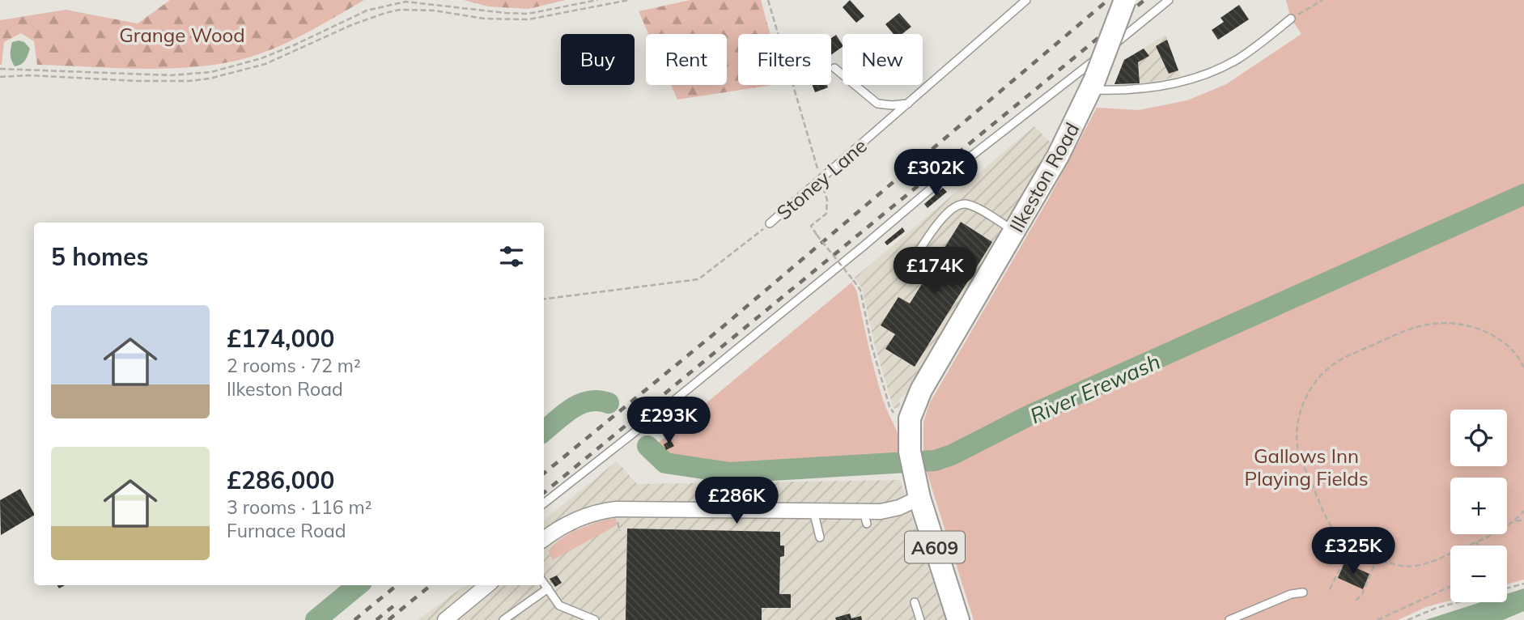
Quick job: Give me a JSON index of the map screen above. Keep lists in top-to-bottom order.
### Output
{
  "streets": {
    "main road": ["Ilkeston Road", "A609"],
    "lane": ["Stoney Lane"]
  },
  "crossings": [
    ["Ilkeston Road", "A609"]
  ],
  "water": ["River Erewash"],
  "parks": ["Grange Wood", "Gallows Inn Playing Fields"],
  "page": {
    "chip": [
      "Buy",
      "Rent",
      "Filters",
      "New"
    ],
    "price": [
      "£302K",
      "£174K",
      "£293K",
      "£286K",
      "£325K"
    ],
    "heading": "5 homes",
    "list": [
      {
        "name": "£174,000",
        "note": "2 rooms · 72 m² · Ilkeston Road"
      },
      {
        "name": "£286,000",
        "note": "3 rooms · 116 m² · Furnace Road"
      }
    ],
    "map_buttons": ["+", "−"]
  }
}
